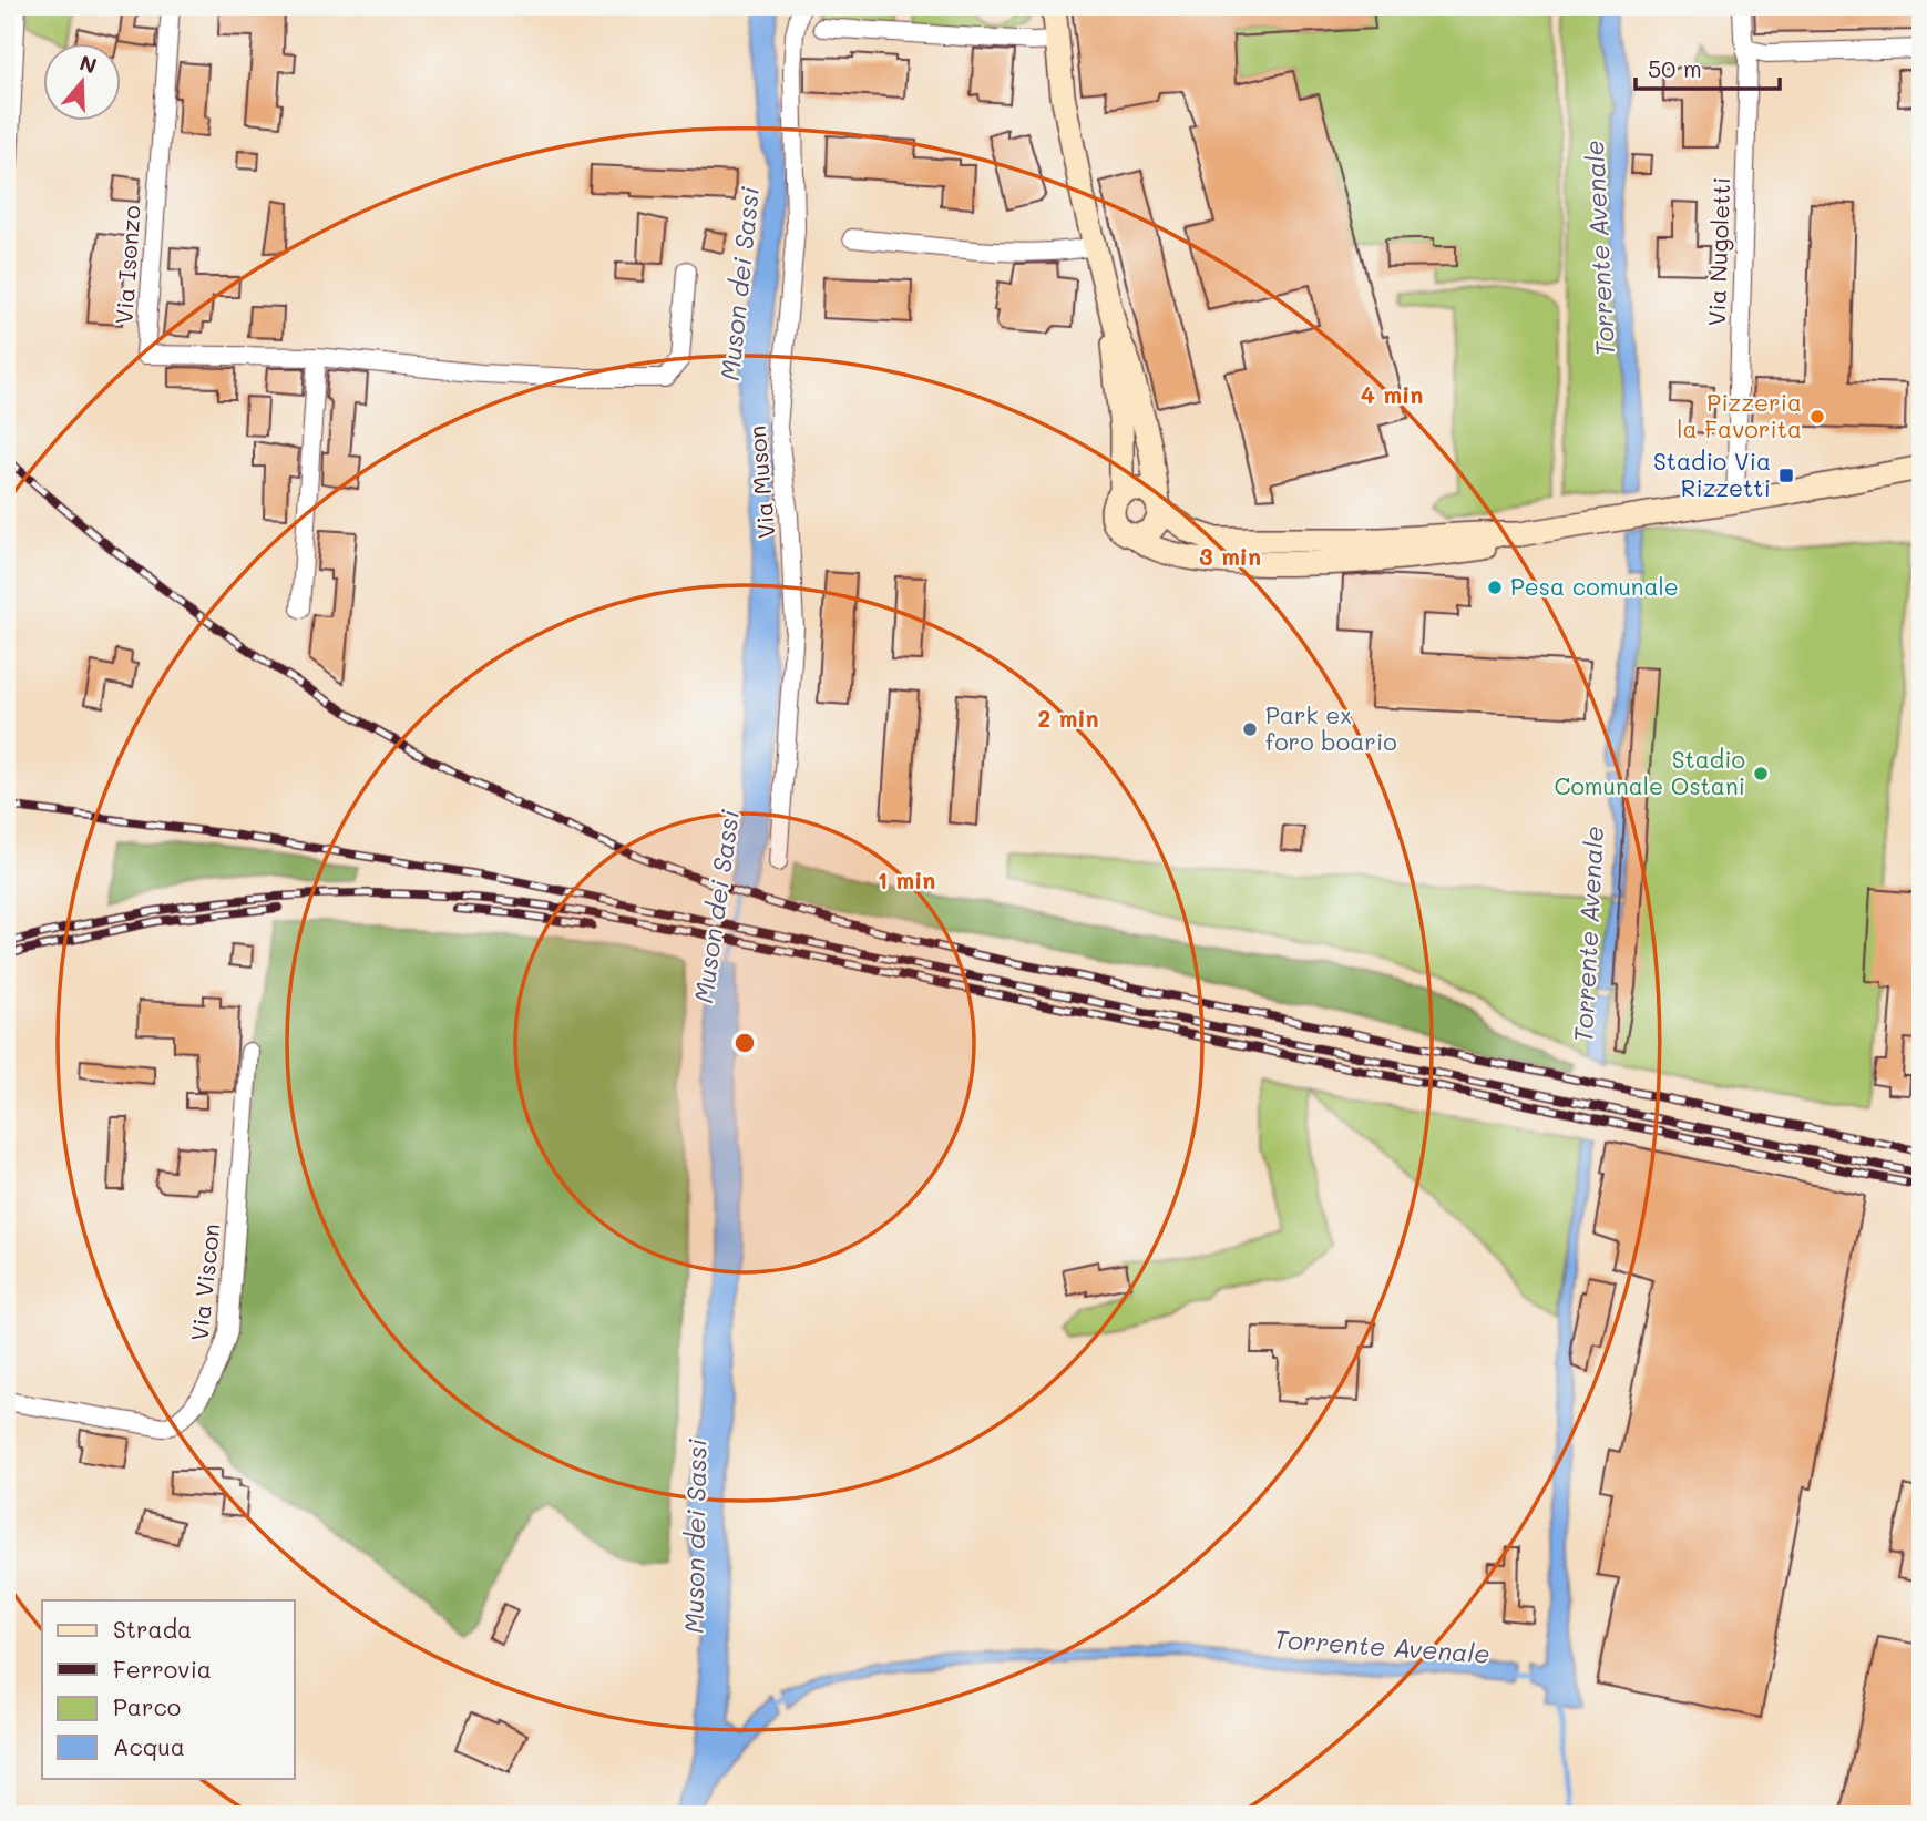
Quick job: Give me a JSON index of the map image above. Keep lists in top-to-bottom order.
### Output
{
  "streets": {
    "street": [
      "Via Nugoletti",
      "Via Isonzo",
      "Via Muson",
      "Via Viscon"
    ]
  },
  "water": ["Torrente Avenale", "Muson dei Sassi"],
  "places": {
    "other": [
      "Pizzeria la Favorita",
      "Pesa comunale",
      "Park ex foro boario",
      "Stadio Comunale Ostani"
    ],
    "transit": ["Stadio Via Rizzetti"]
  },
  "legend": [
    "Strada",
    "Ferrovia",
    "Parco",
    "Acqua"
  ],
  "scale_bar": "50 m",
  "north": "top",
  "rings": [
    "4 min",
    "3 min",
    "2 min",
    "1 min"
  ]
}
